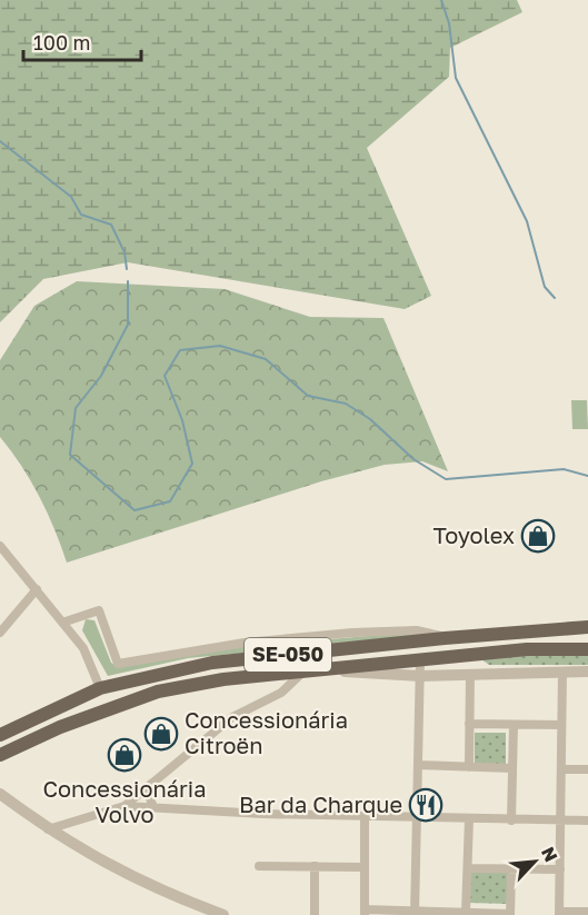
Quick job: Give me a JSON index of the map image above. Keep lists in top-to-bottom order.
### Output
{
  "streets": {
    "main road": ["SE-050"]
  },
  "places": {
    "shop": ["Toyolex", "Concessionária Citroën", "Concessionária Volvo"],
    "restaurant": ["Bar da Charque"]
  },
  "scale_bar": "100 m",
  "north": "top right"
}
